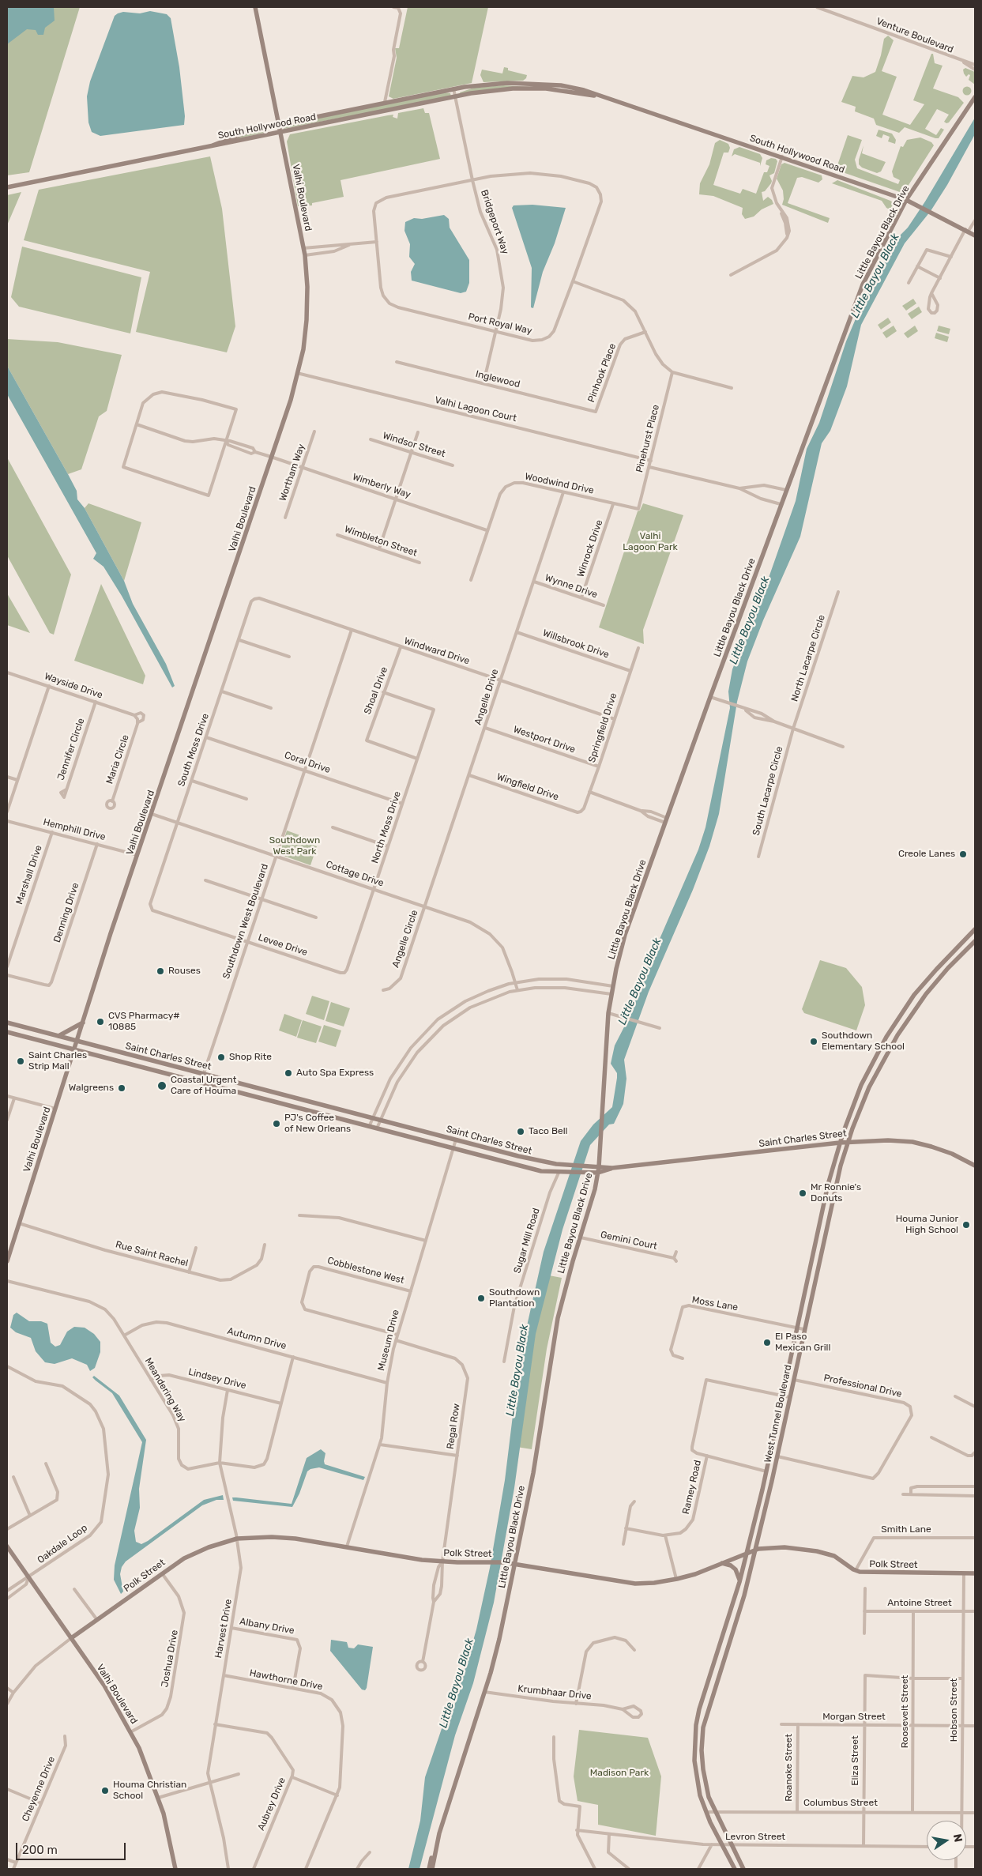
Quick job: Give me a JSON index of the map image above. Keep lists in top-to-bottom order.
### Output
{
  "streets": {
    "street": [
      "Venture Boulevard",
      "South Hollywood Road",
      "Valhi Boulevard",
      "Bridgeport Way",
      "Little Bayou Black Drive",
      "Port Royal Way",
      "Pinhook Place",
      "Inglewood",
      "Valhi Lagoon Court",
      "Pinehurst Place",
      "Windsor Street",
      "Wortham Way",
      "Woodwind Drive",
      "Wimberly Way",
      "Wimbleton Street",
      "Winrock Drive",
      "Wynne Drive",
      "Willsbrook Drive",
      "Windward Drive",
      "North Lacarpe Circle",
      "Wayside Drive",
      "Shoal Drive",
      "Angelle Drive",
      "Springfield Drive",
      "Westport Drive",
      "Jennifer Circle",
      "South Moss Drive",
      "Maria Circle",
      "Coral Drive",
      "Wingfield Drive",
      "South Lacarpe Circle",
      "North Moss Drive",
      "Hemphill Drive",
      "Cottage Drive",
      "Marshall Drive",
      "Denning Drive",
      "Southdown West Boulevard",
      "Angelle Circle",
      "Levee Drive",
      "Saint Charles Street",
      "Sugar Mill Road",
      "Gemini Court",
      "Rue Saint Rachel",
      "Cobblestone West",
      "Moss Lane",
      "Autumn Drive",
      "Museum Drive",
      "Lindsey Drive",
      "Professional Drive",
      "Meandering Way",
      "West Tunnel Boulevard",
      "Regal Row",
      "Ramey Road",
      "Smith Lane",
      "Oakdale Loop",
      "Polk Street",
      "Antoine Street",
      "Albany Drive",
      "Harvest Drive",
      "Joshua Drive",
      "Hawthorne Drive",
      "Krumbhaar Drive",
      "Hobson Street",
      "Roosevelt Street",
      "Morgan Street",
      "Eliza Street",
      "Roanoke Street",
      "Cheyenne Drive",
      "Columbus Street",
      "Aubrey Drive",
      "Levron Street"
    ]
  },
  "crossings": [
    ["South Hollywood Road", "Valhi Boulevard"],
    ["South Hollywood Road", "Bridgeport Way"],
    ["South Hollywood Road", "Little Bayou Black Drive"],
    ["Valhi Boulevard", "Valhi Lagoon Court"],
    ["Valhi Boulevard", "Wimberly Way"],
    ["Valhi Boulevard", "Hemphill Drive"],
    ["Valhi Boulevard", "Cottage Drive"],
    ["Valhi Boulevard", "Saint Charles Street"],
    ["Valhi Boulevard", "Rue Saint Rachel"],
    ["Valhi Boulevard", "Oakdale Loop"],
    ["Valhi Boulevard", "Polk Street"],
    ["Valhi Boulevard", "Joshua Drive"],
    ["Bridgeport Way", "Port Royal Way"],
    ["Bridgeport Way", "Inglewood"],
    ["Little Bayou Black Drive", "Saint Charles Street"],
    ["Little Bayou Black Drive", "Gemini Court"],
    ["Little Bayou Black Drive", "Polk Street"],
    ["Little Bayou Black Drive", "Krumbhaar Drive"],
    ["Pinhook Place", "Inglewood"],
    ["Valhi Lagoon Court", "Pinehurst Place"],
    ["Pinehurst Place", "Woodwind Drive"],
    ["Wortham Way", "Wimberly Way"],
    ["Woodwind Drive", "Wimberly Way"],
    ["Woodwind Drive", "Winrock Drive"],
    ["Woodwind Drive", "Angelle Drive"],
    ["Winrock Drive", "Wynne Drive"],
    ["Wynne Drive", "Angelle Drive"],
    ["Willsbrook Drive", "Angelle Drive"],
    ["Willsbrook Drive", "Springfield Drive"],
    ["Windward Drive", "Shoal Drive"],
    ["Windward Drive", "Angelle Drive"],
    ["Windward Drive", "Springfield Drive"],
    ["Windward Drive", "South Moss Drive"],
    ["Windward Drive", "Southdown West Boulevard"],
    ["North Lacarpe Circle", "South Lacarpe Circle"],
    ["Wayside Drive", "Jennifer Circle"],
    ["Shoal Drive", "North Moss Drive"],
    ["Angelle Drive", "Westport Drive"],
    ["Angelle Drive", "Wingfield Drive"],
    ["Angelle Drive", "Cottage Drive"],
    ["Angelle Drive", "Angelle Circle"],
    ["Springfield Drive", "Westport Drive"],
    ["Springfield Drive", "Wingfield Drive"],
    ["South Moss Drive", "Coral Drive"],
    ["South Moss Drive", "Cottage Drive"],
    ["South Moss Drive", "Levee Drive"],
    ["Coral Drive", "North Moss Drive"],
    ["Coral Drive", "Southdown West Boulevard"],
    ["North Moss Drive", "Cottage Drive"],
    ["North Moss Drive", "Levee Drive"],
    ["Hemphill Drive", "Marshall Drive"],
    ["Hemphill Drive", "Denning Drive"],
    ["Cottage Drive", "Southdown West Boulevard"],
    ["Cottage Drive", "Angelle Circle"],
    ["Southdown West Boulevard", "Levee Drive"],
    ["Southdown West Boulevard", "Saint Charles Street"],
    ["Saint Charles Street", "Sugar Mill Road"],
    ["Saint Charles Street", "Museum Drive"],
    ["Saint Charles Street", "West Tunnel Boulevard"],
    ["Cobblestone West", "Museum Drive"],
    ["Moss Lane", "West Tunnel Boulevard"],
    ["Autumn Drive", "Museum Drive"],
    ["Autumn Drive", "Meandering Way"],
    ["Museum Drive", "Regal Row"],
    ["Museum Drive", "Polk Street"],
    ["Lindsey Drive", "Meandering Way"],
    ["Lindsey Drive", "Harvest Drive"],
    ["Professional Drive", "West Tunnel Boulevard"],
    ["Meandering Way", "Harvest Drive"],
    ["West Tunnel Boulevard", "Polk Street"],
    ["West Tunnel Boulevard", "Columbus Street"],
    ["West Tunnel Boulevard", "Levron Street"],
    ["Regal Row", "Polk Street"],
    ["Smith Lane", "Polk Street"],
    ["Polk Street", "Harvest Drive"],
    ["Polk Street", "Joshua Drive"],
    ["Polk Street", "Hobson Street"],
    ["Antoine Street", "Hobson Street"],
    ["Antoine Street", "Roosevelt Street"],
    ["Albany Drive", "Harvest Drive"],
    ["Albany Drive", "Hawthorne Drive"],
    ["Harvest Drive", "Hawthorne Drive"],
    ["Harvest Drive", "Aubrey Drive"],
    ["Hobson Street", "Morgan Street"],
    ["Hobson Street", "Columbus Street"],
    ["Roosevelt Street", "Morgan Street"],
    ["Roosevelt Street", "Eliza Street"],
    ["Roosevelt Street", "Columbus Street"],
    ["Morgan Street", "Eliza Street"],
    ["Morgan Street", "Roanoke Street"],
    ["Eliza Street", "Columbus Street"],
    ["Eliza Street", "Levron Street"],
    ["Roanoke Street", "Columbus Street"]
  ],
  "water": ["Little Bayou Black"],
  "parks": ["Valhi Lagoon Park", "Southdown West Park", "Madison Park"],
  "places": [
    "Creole Lanes",
    "Rouses",
    "CVS Pharmacy# 10885",
    "Southdown Elementary School",
    "Shop Rite",
    "Saint Charles Strip Mall",
    "Auto Spa Express",
    "Coastal Urgent Care of Houma",
    "Walgreens",
    "PJ's Coffee of New Orleans",
    "Taco Bell",
    "Mr Ronnie's Donuts",
    "Houma Junior High School",
    "Southdown Plantation",
    "El Paso Mexican Grill",
    "Houma Christian School"
  ],
  "scale_bar": "200 m",
  "north": "right"
}
